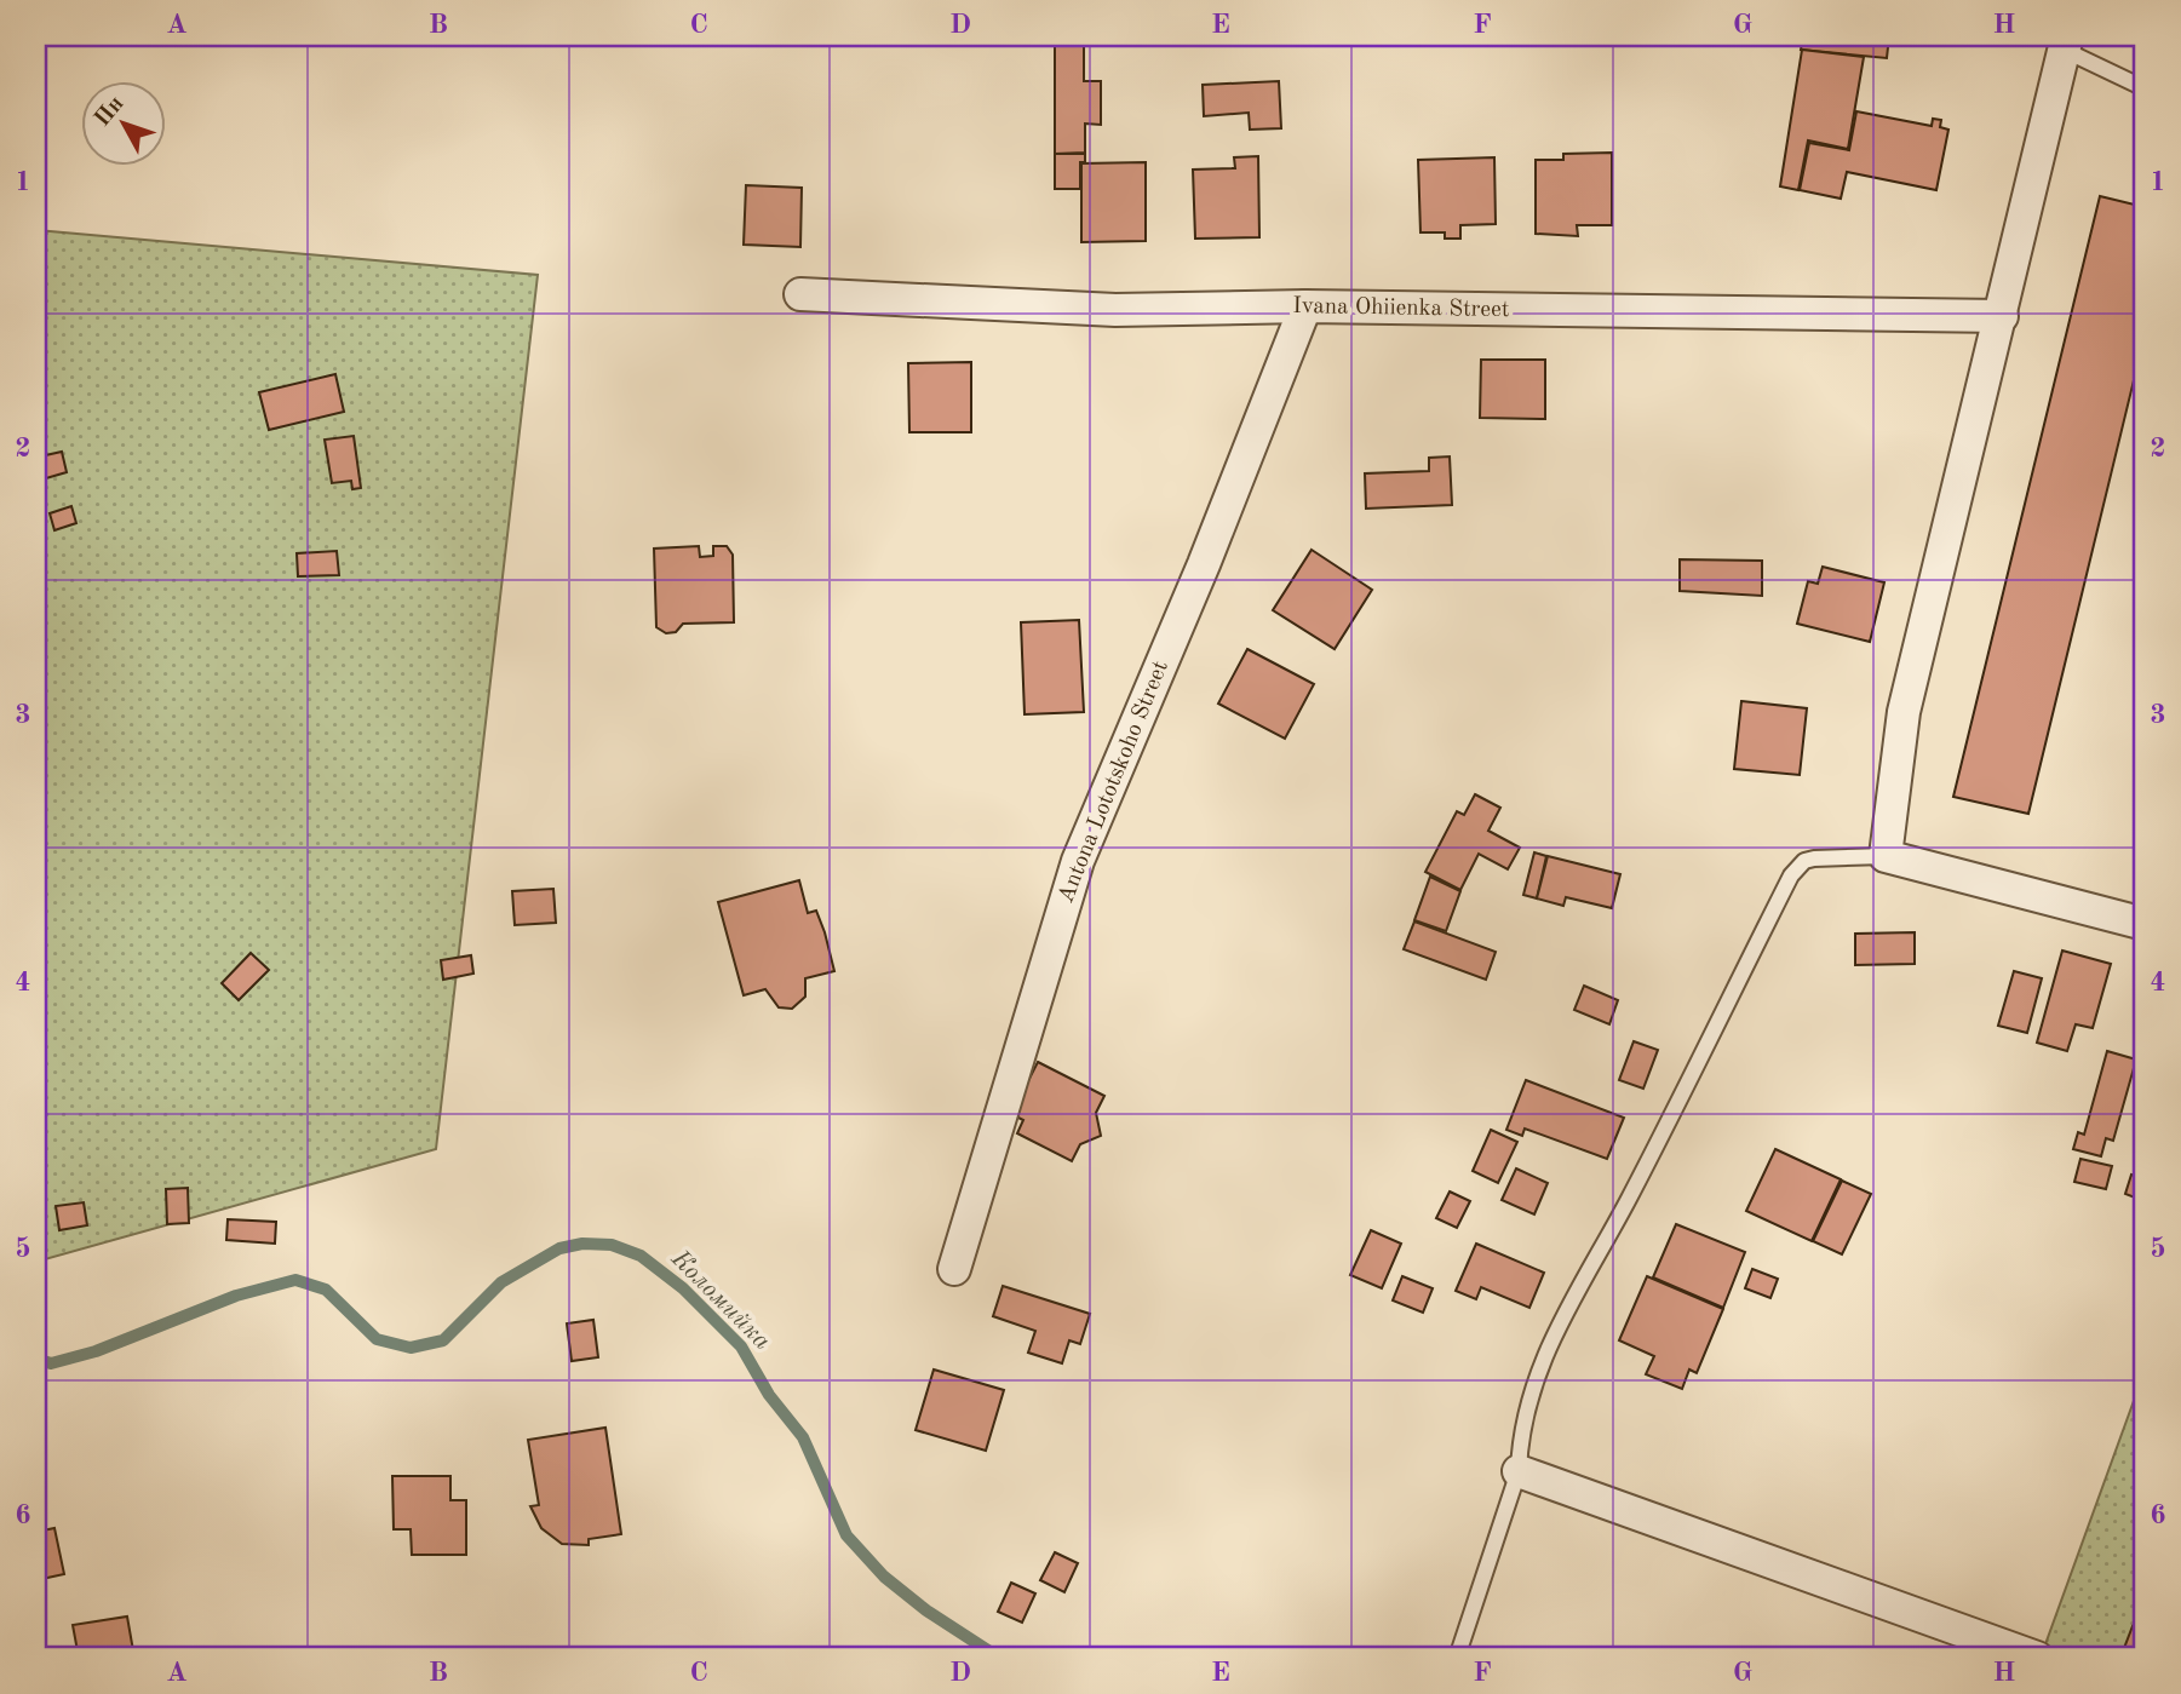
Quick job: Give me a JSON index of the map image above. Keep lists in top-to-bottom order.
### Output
{
  "streets": {
    "street": ["Ivana Ohiienka Street", "Antona Lototskoho Street"]
  },
  "crossings": [
    ["Ivana Ohiienka Street", "Antona Lototskoho Street"]
  ],
  "water": ["Коломийка"],
  "north": "top left",
  "grid": {
    "columns": [
      "A",
      "B",
      "C",
      "D",
      "E",
      "F",
      "G",
      "H"
    ],
    "rows": [
      "1",
      "2",
      "3",
      "4",
      "5",
      "6"
    ]
  }
}
